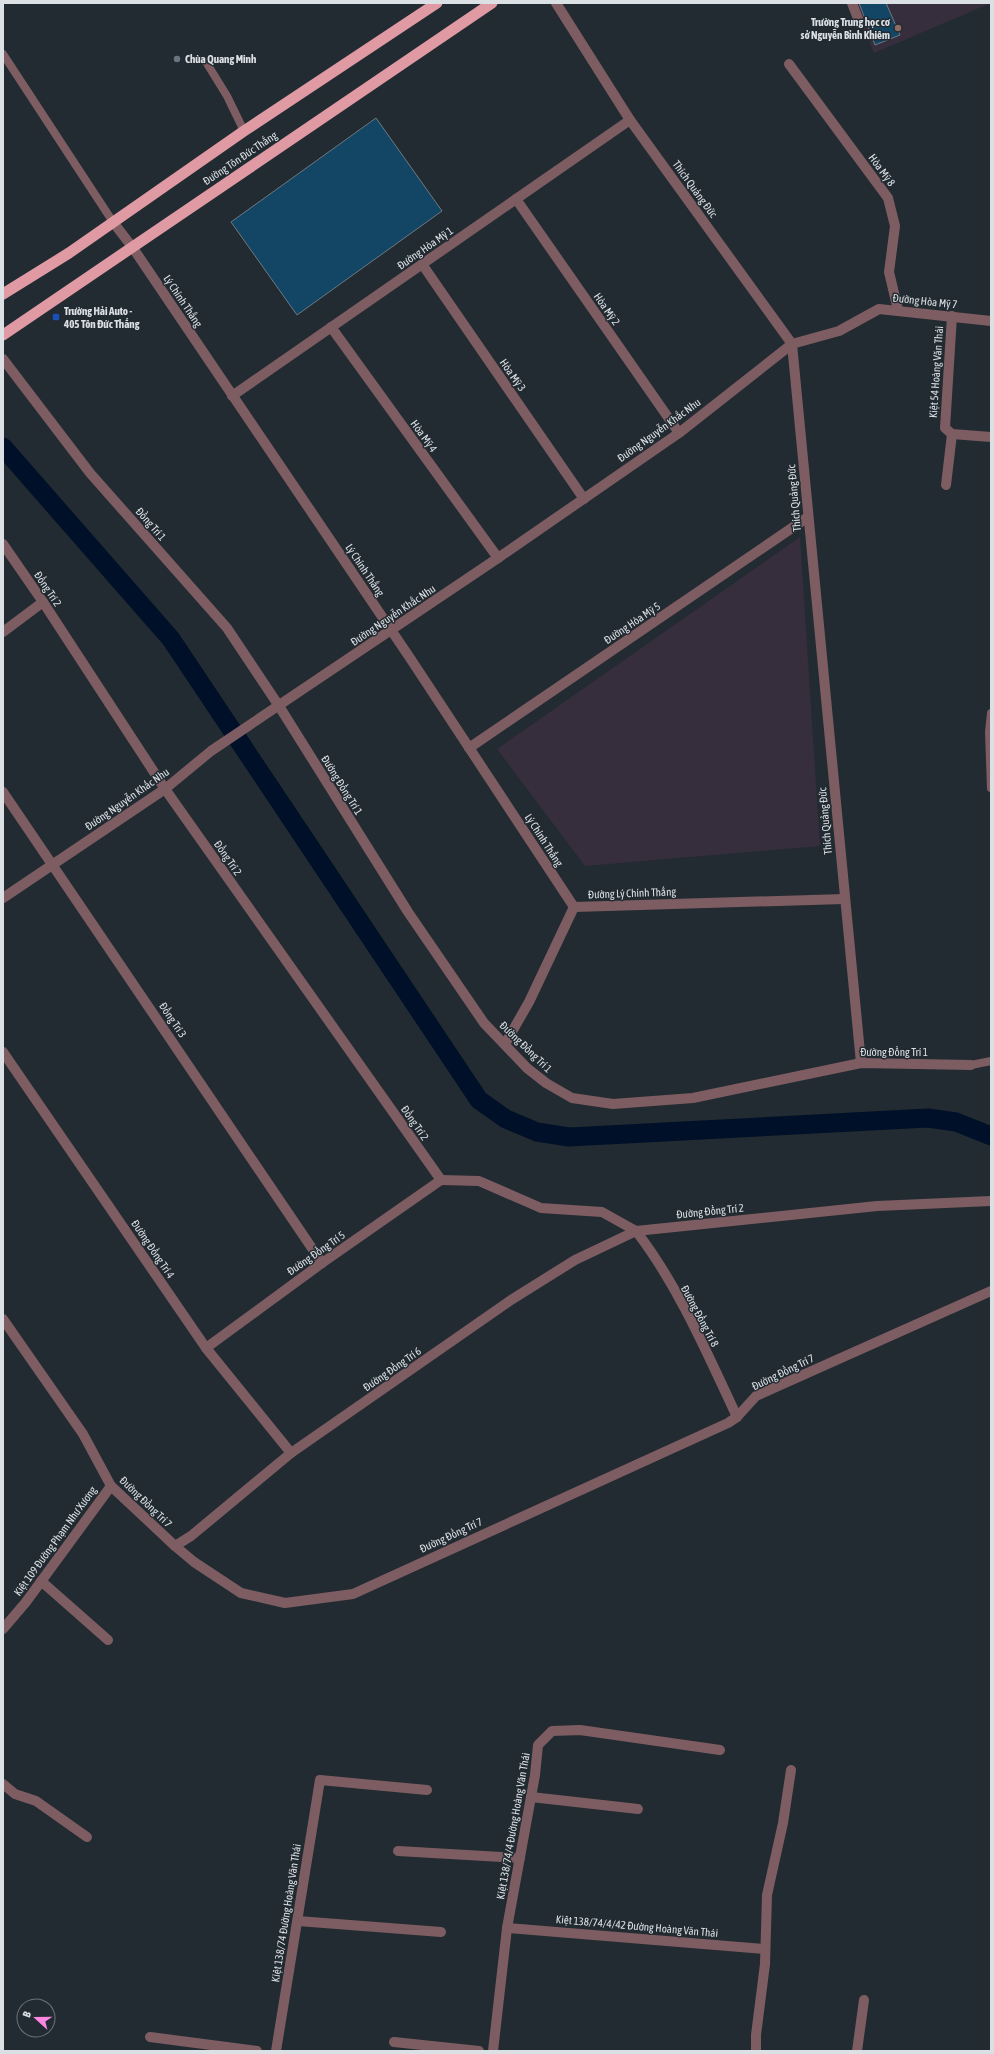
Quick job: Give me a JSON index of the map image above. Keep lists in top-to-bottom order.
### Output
{
  "streets": {
    "highway": ["Đường Tôn Đức Thắng"],
    "street": [
      "Hòa Mỹ 8",
      "Thích Quảng Đức",
      "Đường Hòa Mỹ 1",
      "Lý Chính Thắng",
      "Đường Hòa Mỹ 7",
      "Hòa Mỹ 2",
      "Kiệt 54 Hoàng Văn Thái",
      "Hòa Mỹ 3",
      "Đường Nguyễn Khắc Nhu",
      "Hòa Mỹ 4",
      "Đồng Trí 1",
      "Đồng Trí 2",
      "Đường Hòa Mỹ 5",
      "Đường Đồng Trí 1",
      "Đường Lý Chính Thắng",
      "Đồng Trí 3",
      "Đường Đồng Trí 2",
      "Đường Đồng Trí 4",
      "Đường Đồng Trí 5",
      "Đường Đồng Trí 8",
      "Đường Đồng Trí 6",
      "Đường Đồng Trí 7",
      "Kiệt 109 Đường Phạm Như Xương",
      "Kiệt 138/74/4 Đường Hoàng Văn Thái",
      "Kiệt 138/74 Đường Hoàng Văn Thái",
      "Kiệt 138/74/4/42 Đường Hoàng Văn Thái"
    ]
  },
  "crossings": [
    ["Đường Tôn Đức Thắng", "Lý Chính Thắng"],
    ["Hòa Mỹ 8", "Đường Hòa Mỹ 7"],
    ["Thích Quảng Đức", "Đường Hòa Mỹ 1"],
    ["Thích Quảng Đức", "Đường Hòa Mỹ 7"],
    ["Thích Quảng Đức", "Đường Nguyễn Khắc Nhu"],
    ["Thích Quảng Đức", "Đường Hòa Mỹ 5"],
    ["Thích Quảng Đức", "Đường Đồng Trí 1"],
    ["Thích Quảng Đức", "Đường Lý Chính Thắng"],
    ["Đường Hòa Mỹ 1", "Lý Chính Thắng"],
    ["Đường Hòa Mỹ 1", "Hòa Mỹ 2"],
    ["Đường Hòa Mỹ 1", "Hòa Mỹ 3"],
    ["Đường Hòa Mỹ 1", "Hòa Mỹ 4"],
    ["Lý Chính Thắng", "Đường Nguyễn Khắc Nhu"],
    ["Lý Chính Thắng", "Đường Hòa Mỹ 5"],
    ["Lý Chính Thắng", "Đường Lý Chính Thắng"],
    ["Đường Hòa Mỹ 7", "Kiệt 54 Hoàng Văn Thái"],
    ["Đường Hòa Mỹ 7", "Đường Nguyễn Khắc Nhu"],
    ["Hòa Mỹ 2", "Đường Nguyễn Khắc Nhu"],
    ["Hòa Mỹ 3", "Đường Nguyễn Khắc Nhu"],
    ["Đường Nguyễn Khắc Nhu", "Hòa Mỹ 4"],
    ["Đường Nguyễn Khắc Nhu", "Đồng Trí 1"],
    ["Đường Nguyễn Khắc Nhu", "Đồng Trí 2"],
    ["Đường Nguyễn Khắc Nhu", "Đường Đồng Trí 1"],
    ["Đường Nguyễn Khắc Nhu", "Đồng Trí 3"],
    ["Đồng Trí 1", "Đường Đồng Trí 1"],
    ["Đồng Trí 2", "Đường Đồng Trí 5"],
    ["Đường Đồng Trí 1", "Đường Lý Chính Thắng"],
    ["Đồng Trí 3", "Đường Đồng Trí 5"],
    ["Đường Đồng Trí 2", "Đường Đồng Trí 8"],
    ["Đường Đồng Trí 2", "Đường Đồng Trí 6"],
    ["Đường Đồng Trí 4", "Đường Đồng Trí 5"],
    ["Đường Đồng Trí 4", "Đường Đồng Trí 6"],
    ["Đường Đồng Trí 8", "Đường Đồng Trí 6"],
    ["Đường Đồng Trí 8", "Đường Đồng Trí 7"],
    ["Đường Đồng Trí 6", "Đường Đồng Trí 7"],
    ["Đường Đồng Trí 7", "Kiệt 109 Đường Phạm Như Xương"],
    ["Kiệt 138/74/4 Đường Hoàng Văn Thái", "Kiệt 138/74/4/42 Đường Hoàng Văn Thái"]
  ],
  "places": {
    "other": ["Trường Trung học cơ sở Nguyễn Bỉnh Khiêm", "Chùa Quang Minh"],
    "transit": ["Trường Hải Auto - 405 Tôn Đức Thắng"]
  },
  "north": "left"
}
